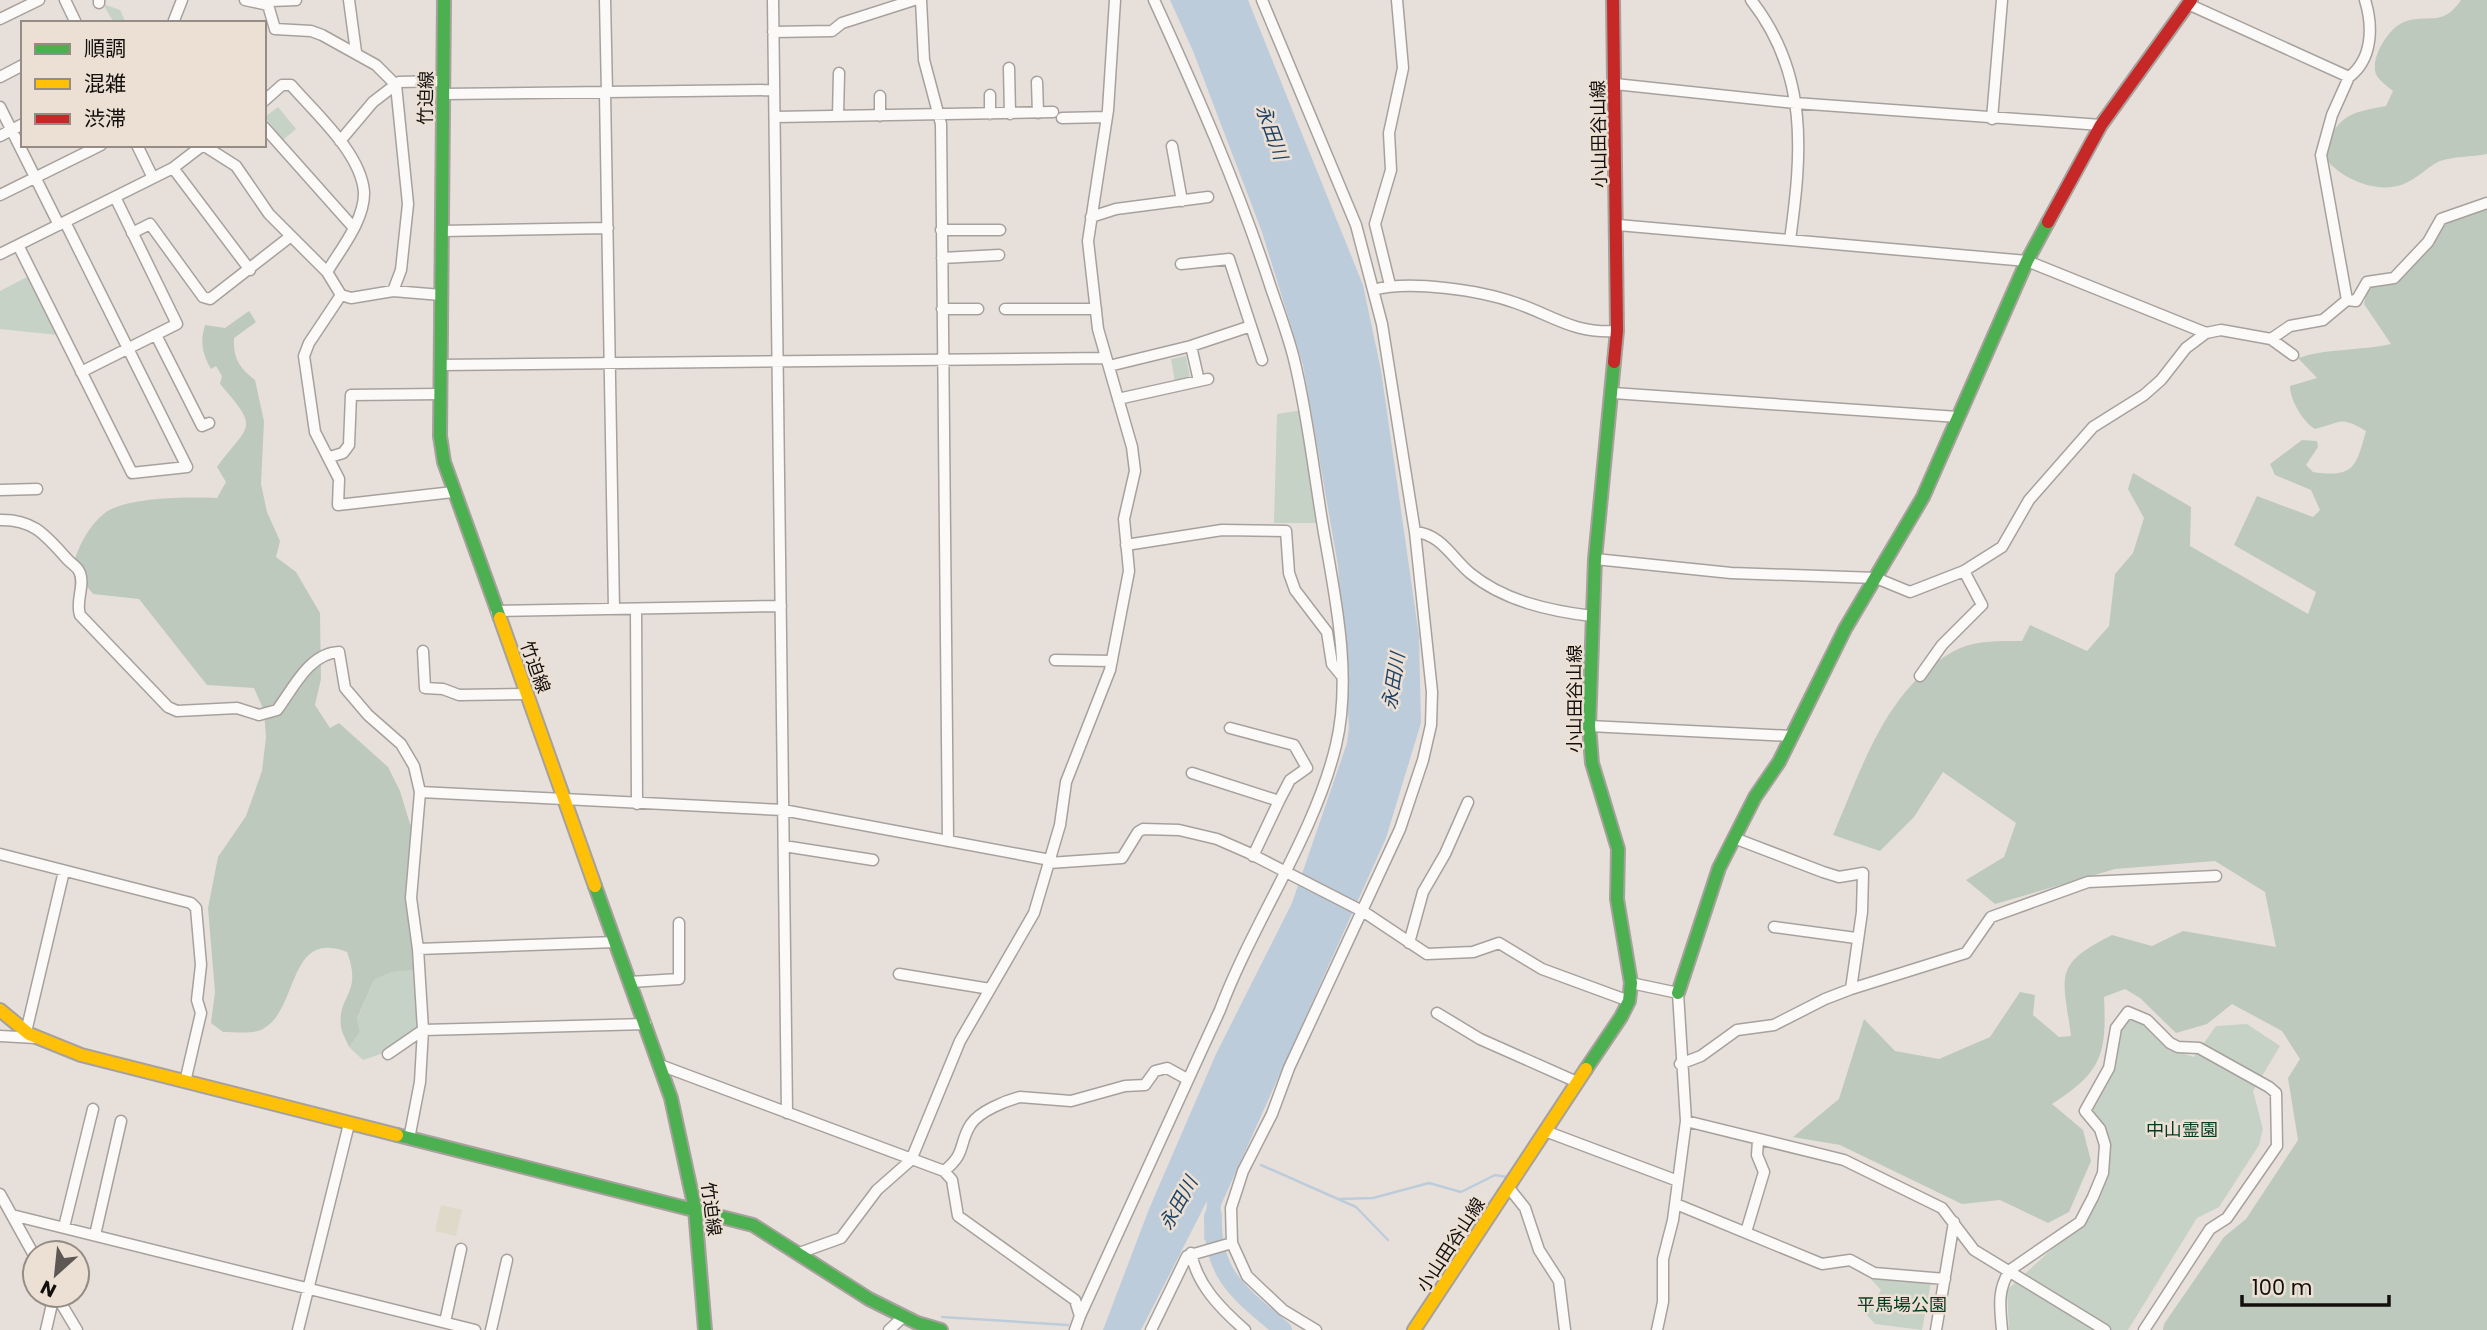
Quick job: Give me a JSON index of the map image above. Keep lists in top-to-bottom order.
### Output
{
  "streets": {
    "street": ["竹迫線", "小山田谷山線"]
  },
  "water": ["永田川"],
  "parks": ["中山霊園", "平馬場公園"],
  "legend": ["順調", "混雑", "渋滞"],
  "scale_bar": "100 m",
  "north": "bottom left"
}
